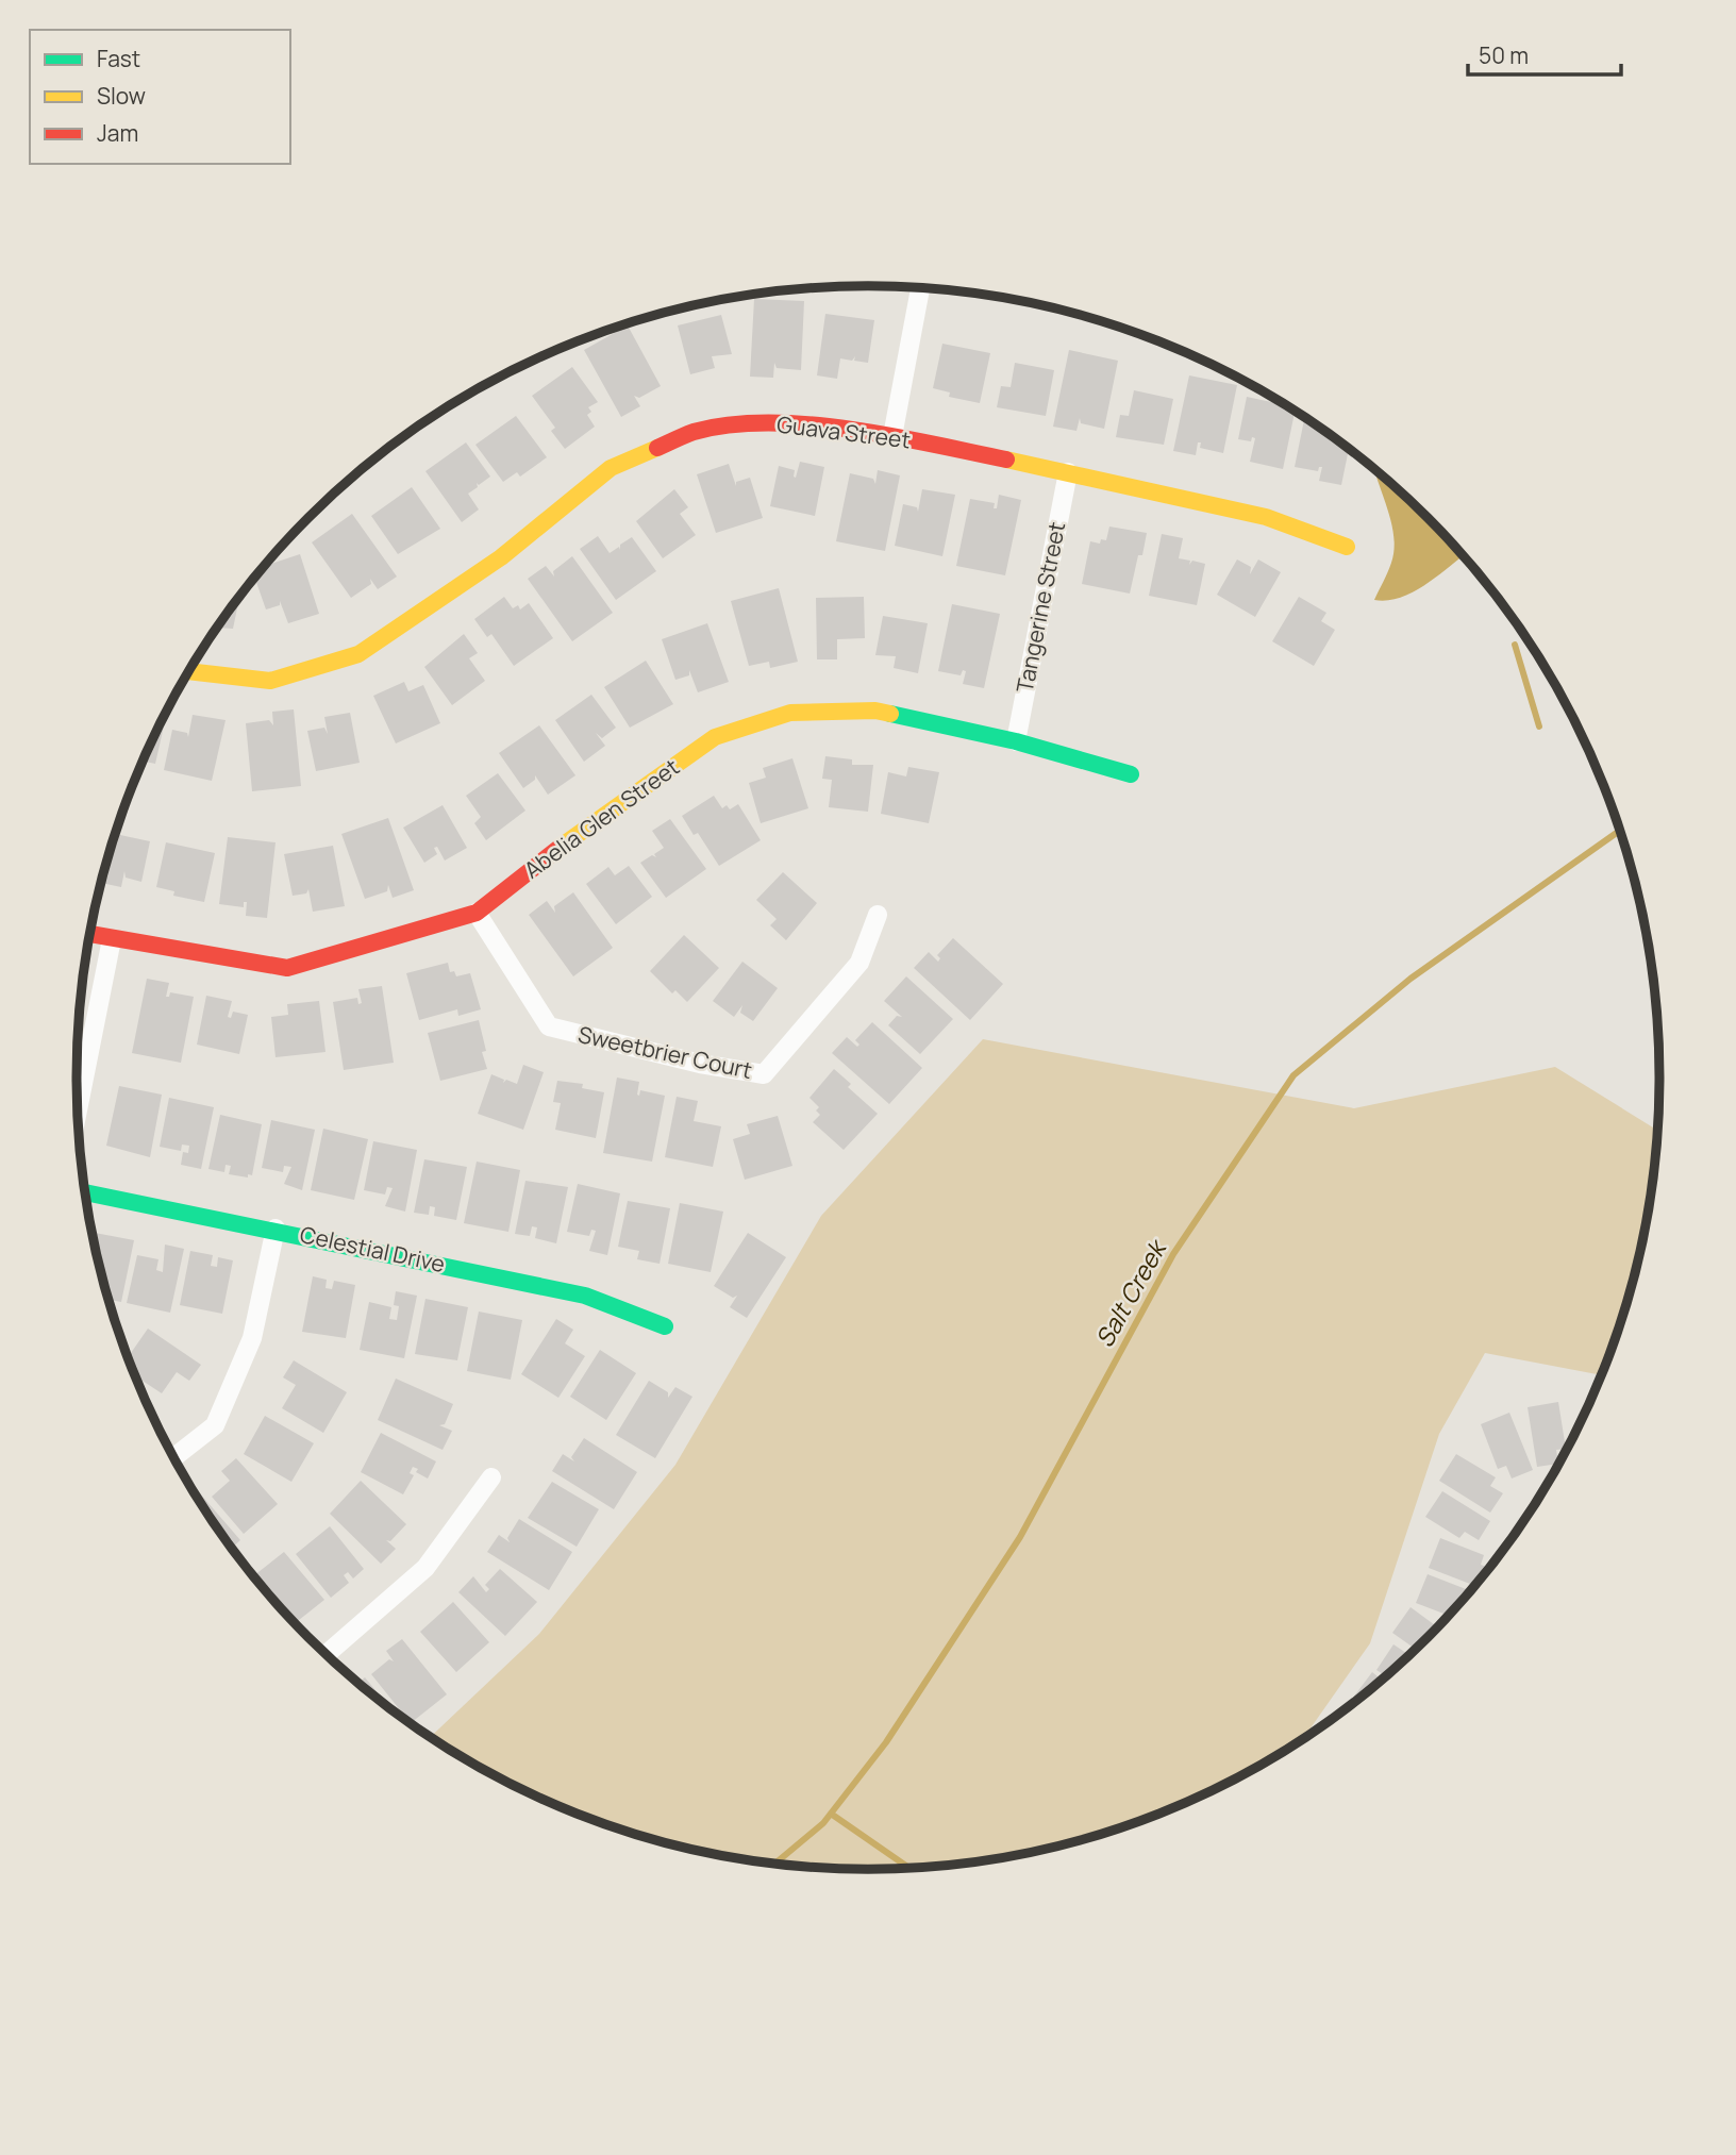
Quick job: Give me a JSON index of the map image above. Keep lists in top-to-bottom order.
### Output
{
  "streets": {
    "street": [
      "Guava Street",
      "Tangerine Street",
      "Abelia Glen Street",
      "Sweetbrier Court",
      "Celestial Drive"
    ]
  },
  "crossings": [
    ["Guava Street", "Tangerine Street"],
    ["Tangerine Street", "Abelia Glen Street"],
    ["Abelia Glen Street", "Sweetbrier Court"]
  ],
  "water": ["Salt Creek"],
  "legend": ["Fast", "Slow", "Jam"],
  "scale_bar": "50 m"
}
